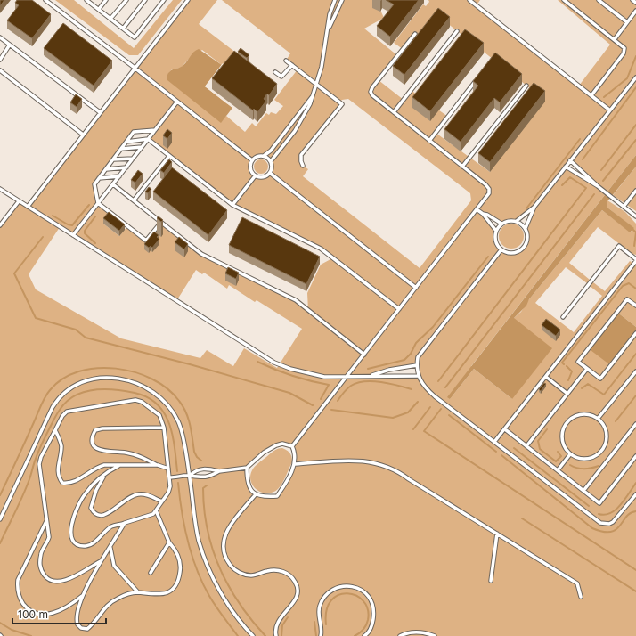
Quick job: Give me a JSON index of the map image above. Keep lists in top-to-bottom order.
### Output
{
  "scale_bar": "100 m"
}
